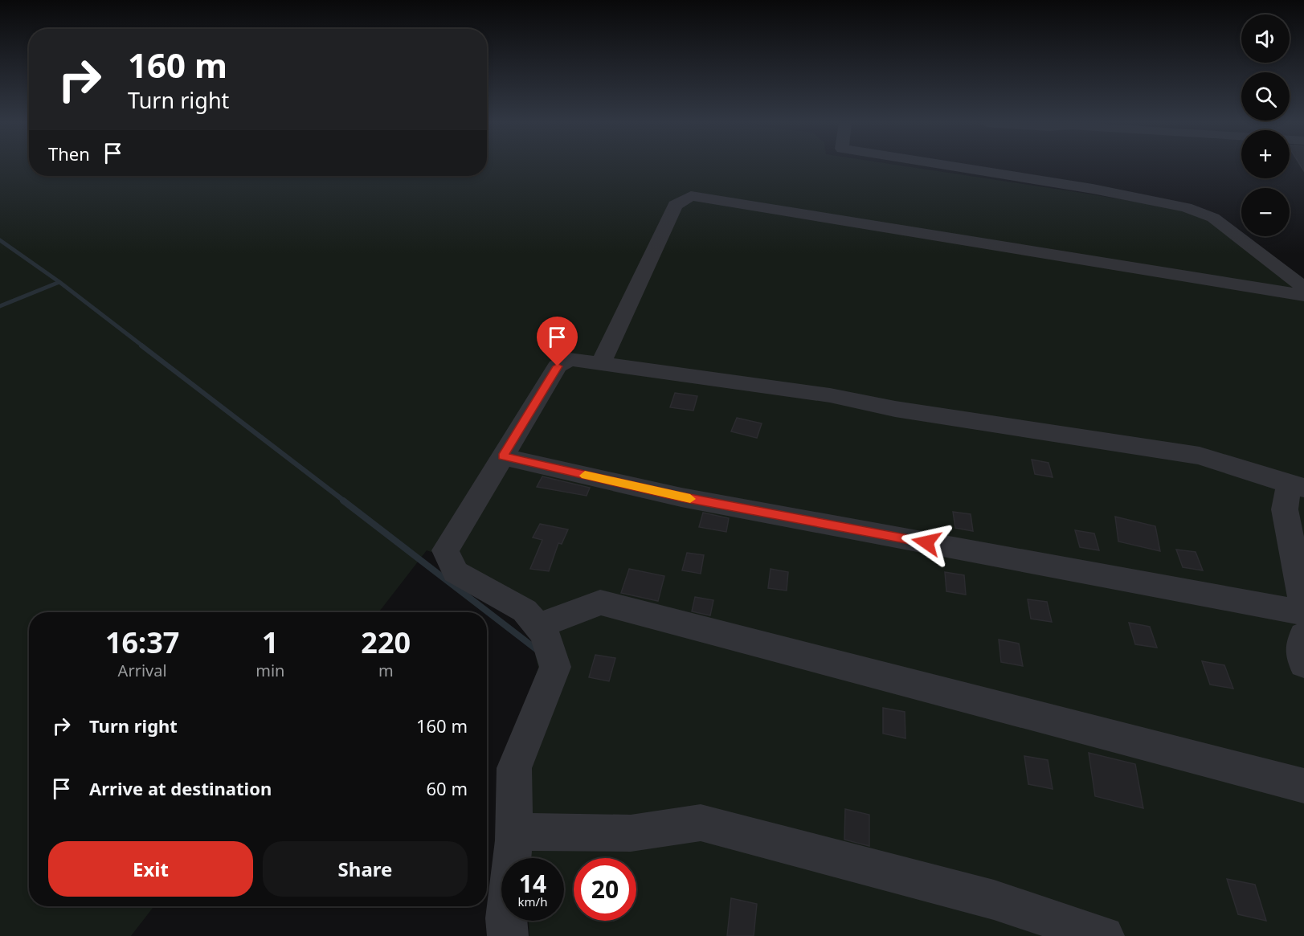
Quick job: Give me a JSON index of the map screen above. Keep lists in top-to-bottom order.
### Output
{
  "page": {
    "map_buttons": ["+", "−"],
    "turn": ["160 m", "Turn right"],
    "then": "Then",
    "eta": [
      "16:37",
      "Arrival",
      "1",
      "min",
      "220",
      "m"
    ],
    "list": [
      {
        "name": "Turn right",
        "value": "160 m"
      },
      {
        "name": "Arrive at destination",
        "value": "60 m"
      }
    ],
    "buttons": ["Exit", "Share"],
    "speed": "14 km/h",
    "limit": "20"
  }
}
